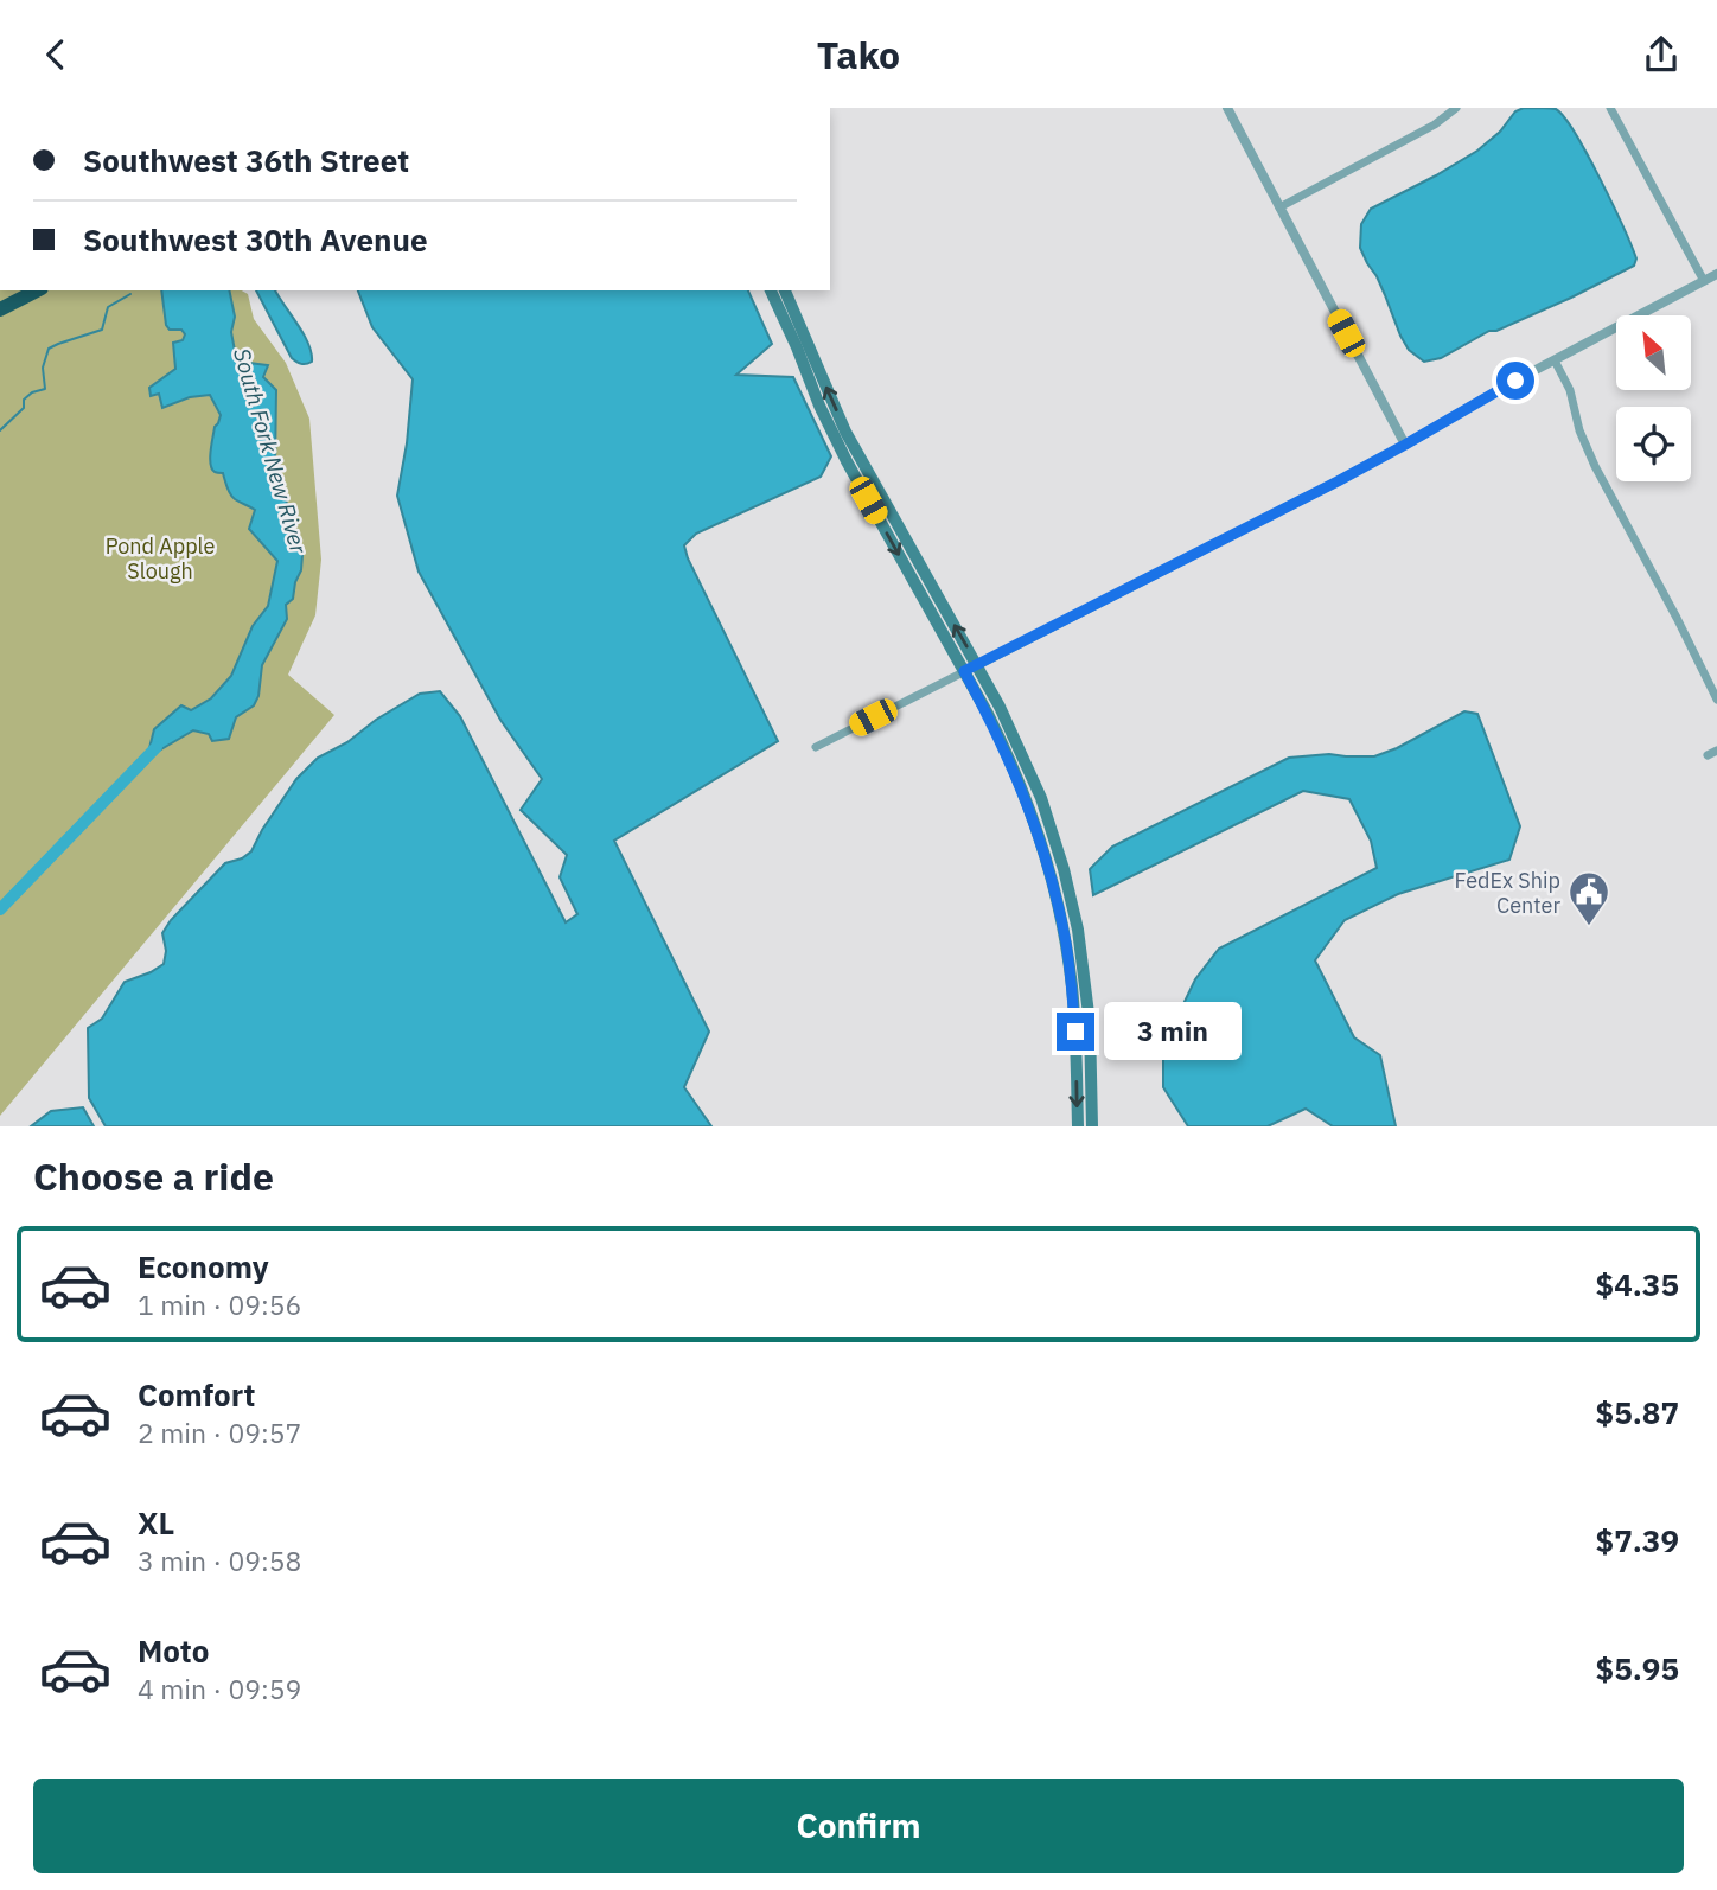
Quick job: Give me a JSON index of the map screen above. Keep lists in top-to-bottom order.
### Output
{
  "water": ["South Fork New River"],
  "parks": ["Pond Apple Slough"],
  "places": {
    "public building": ["FedEx Ship Center"]
  },
  "north": "top left",
  "page": {
    "header": "Tako",
    "banner": ["Southwest 36th Street", "Southwest 30th Avenue"],
    "bubble": "3 min",
    "heading": "Choose a ride",
    "list": [
      {
        "name": "Economy",
        "note": "1 min · 09:56",
        "value": "$4.35"
      },
      {
        "name": "Comfort",
        "note": "2 min · 09:57",
        "value": "$5.87"
      },
      {
        "name": "XL",
        "note": "3 min · 09:58",
        "value": "$7.39"
      },
      {
        "name": "Moto",
        "note": "4 min · 09:59",
        "value": "$5.95"
      }
    ],
    "buttons": "Confirm"
  }
}
